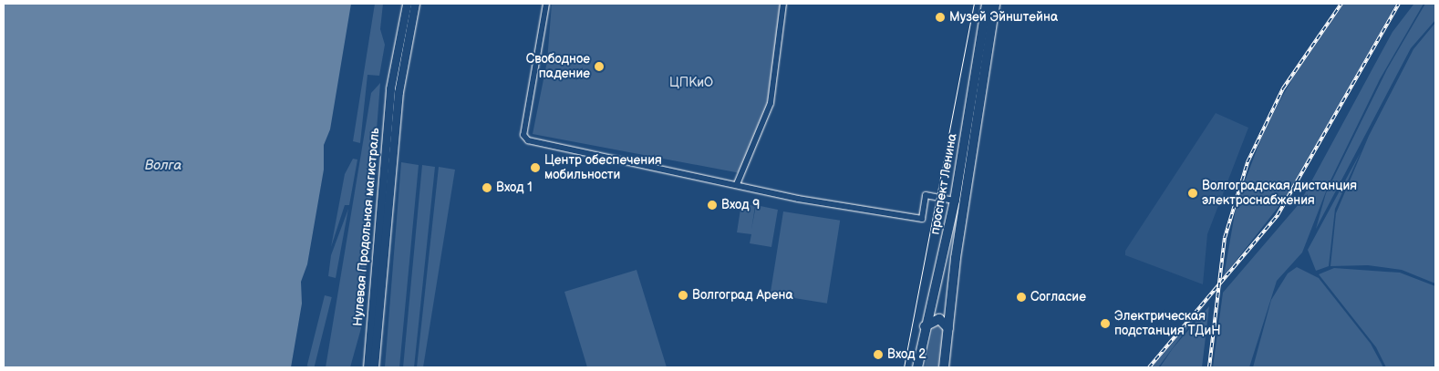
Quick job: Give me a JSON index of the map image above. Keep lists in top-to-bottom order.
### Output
{
  "streets": {
    "main road": ["проспект Ленина", "Нулевая Продольная магистраль"]
  },
  "water": ["Волга"],
  "parks": ["ЦПКиО"],
  "places": [
    "Музей Эйнштейна",
    "Свободное падение",
    "Центр обеспечения мобильности",
    "Вход 1",
    "Волгоградская дистанция электроснабжения",
    "Вход 9",
    "Волгоград Арена",
    "Согласие",
    "Электрическая подстанция ТДиН",
    "Вход 2"
  ]
}
